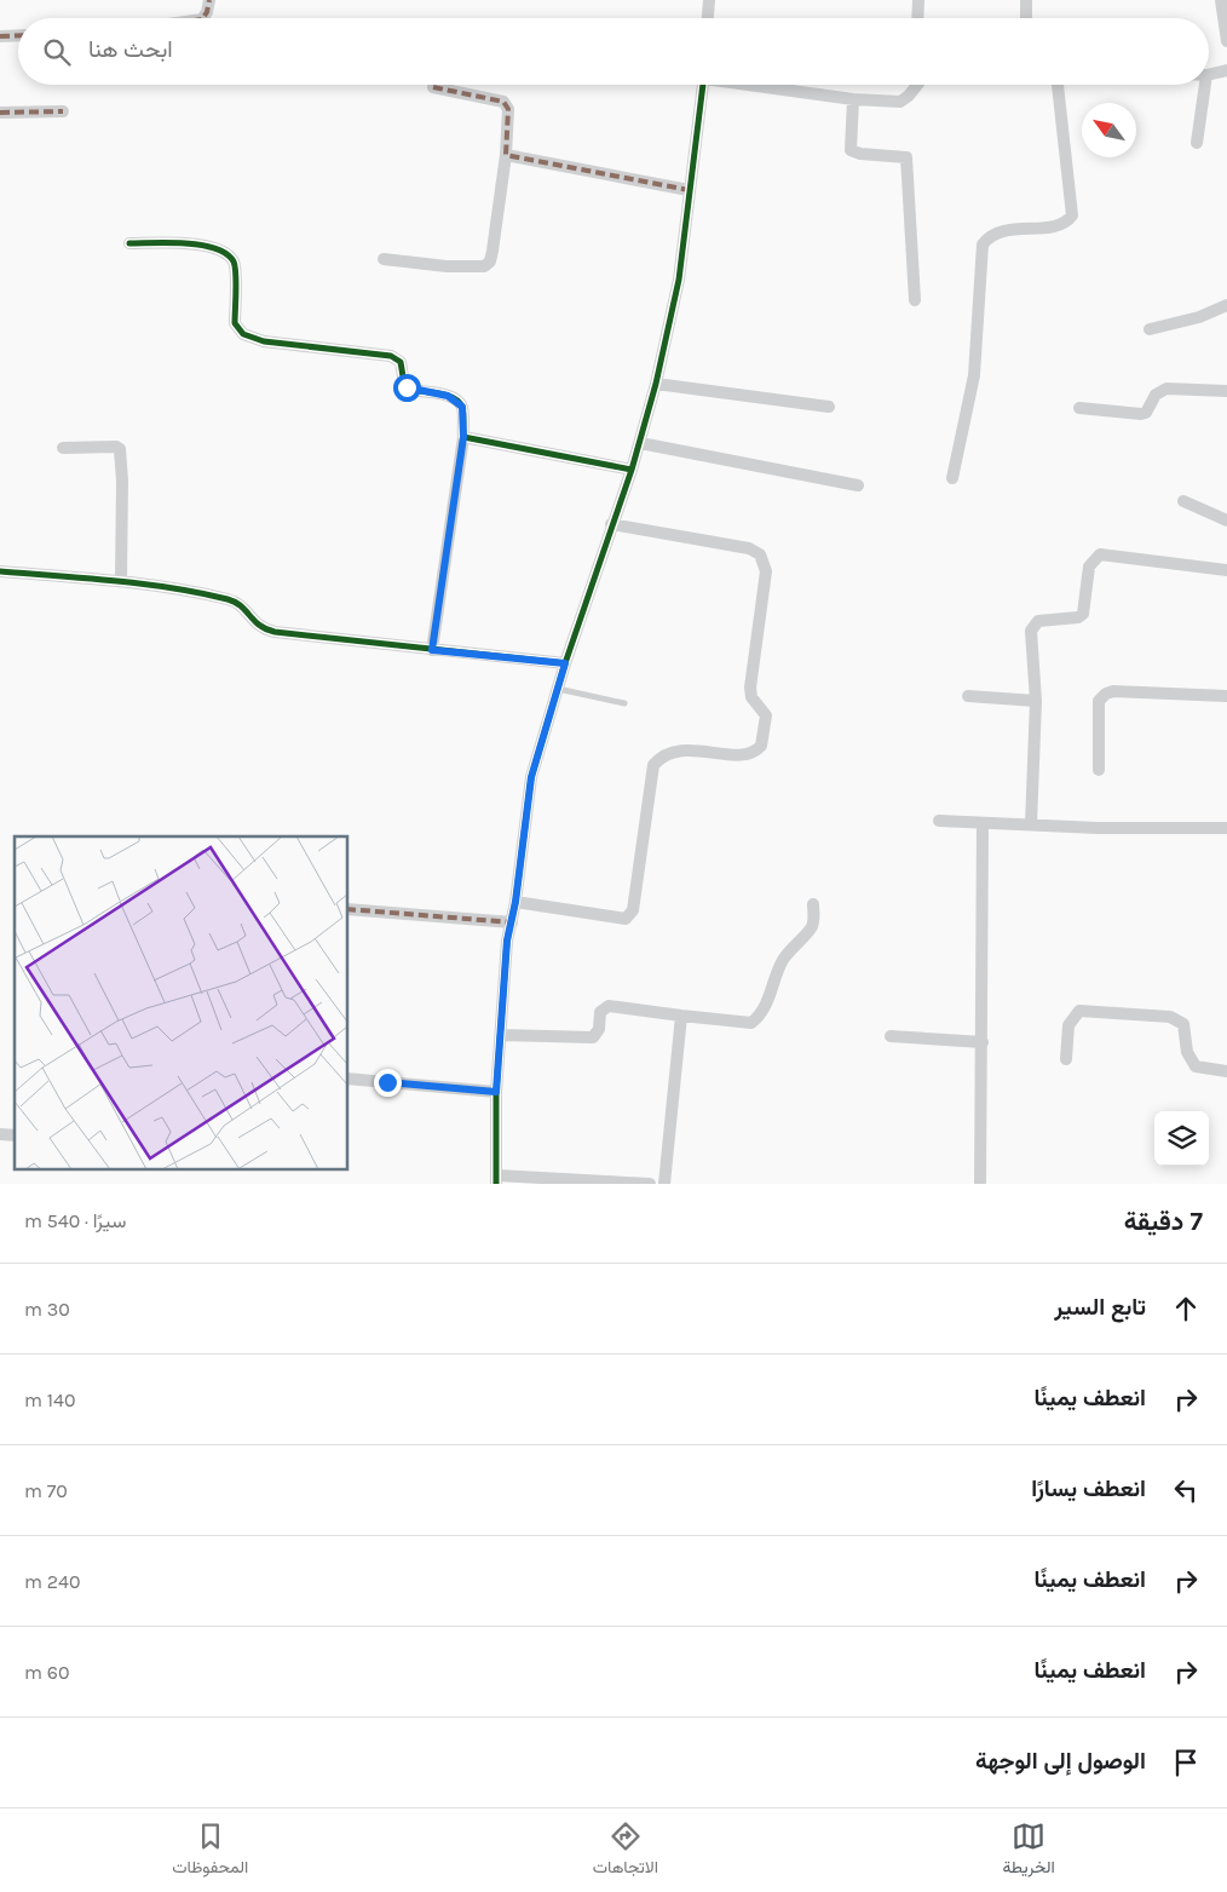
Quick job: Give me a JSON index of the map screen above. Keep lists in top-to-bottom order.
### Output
{
  "north": "top left",
  "page": {
    "search": "ابحث هنا",
    "heading": ["7 دقيقة", "سيرًا · 540 m"],
    "list": [
      ["تابع السير", "30 m"],
      ["انعطف يمينًا", "140 m"],
      ["انعطف يسارًا", "70 m"],
      ["انعطف يمينًا", "240 m"],
      ["انعطف يمينًا", "60 m"],
      "الوصول إلى الوجهة"
    ],
    "nav": ["الخريطة", "الاتجاهات", "المحفوظات"]
  }
}
